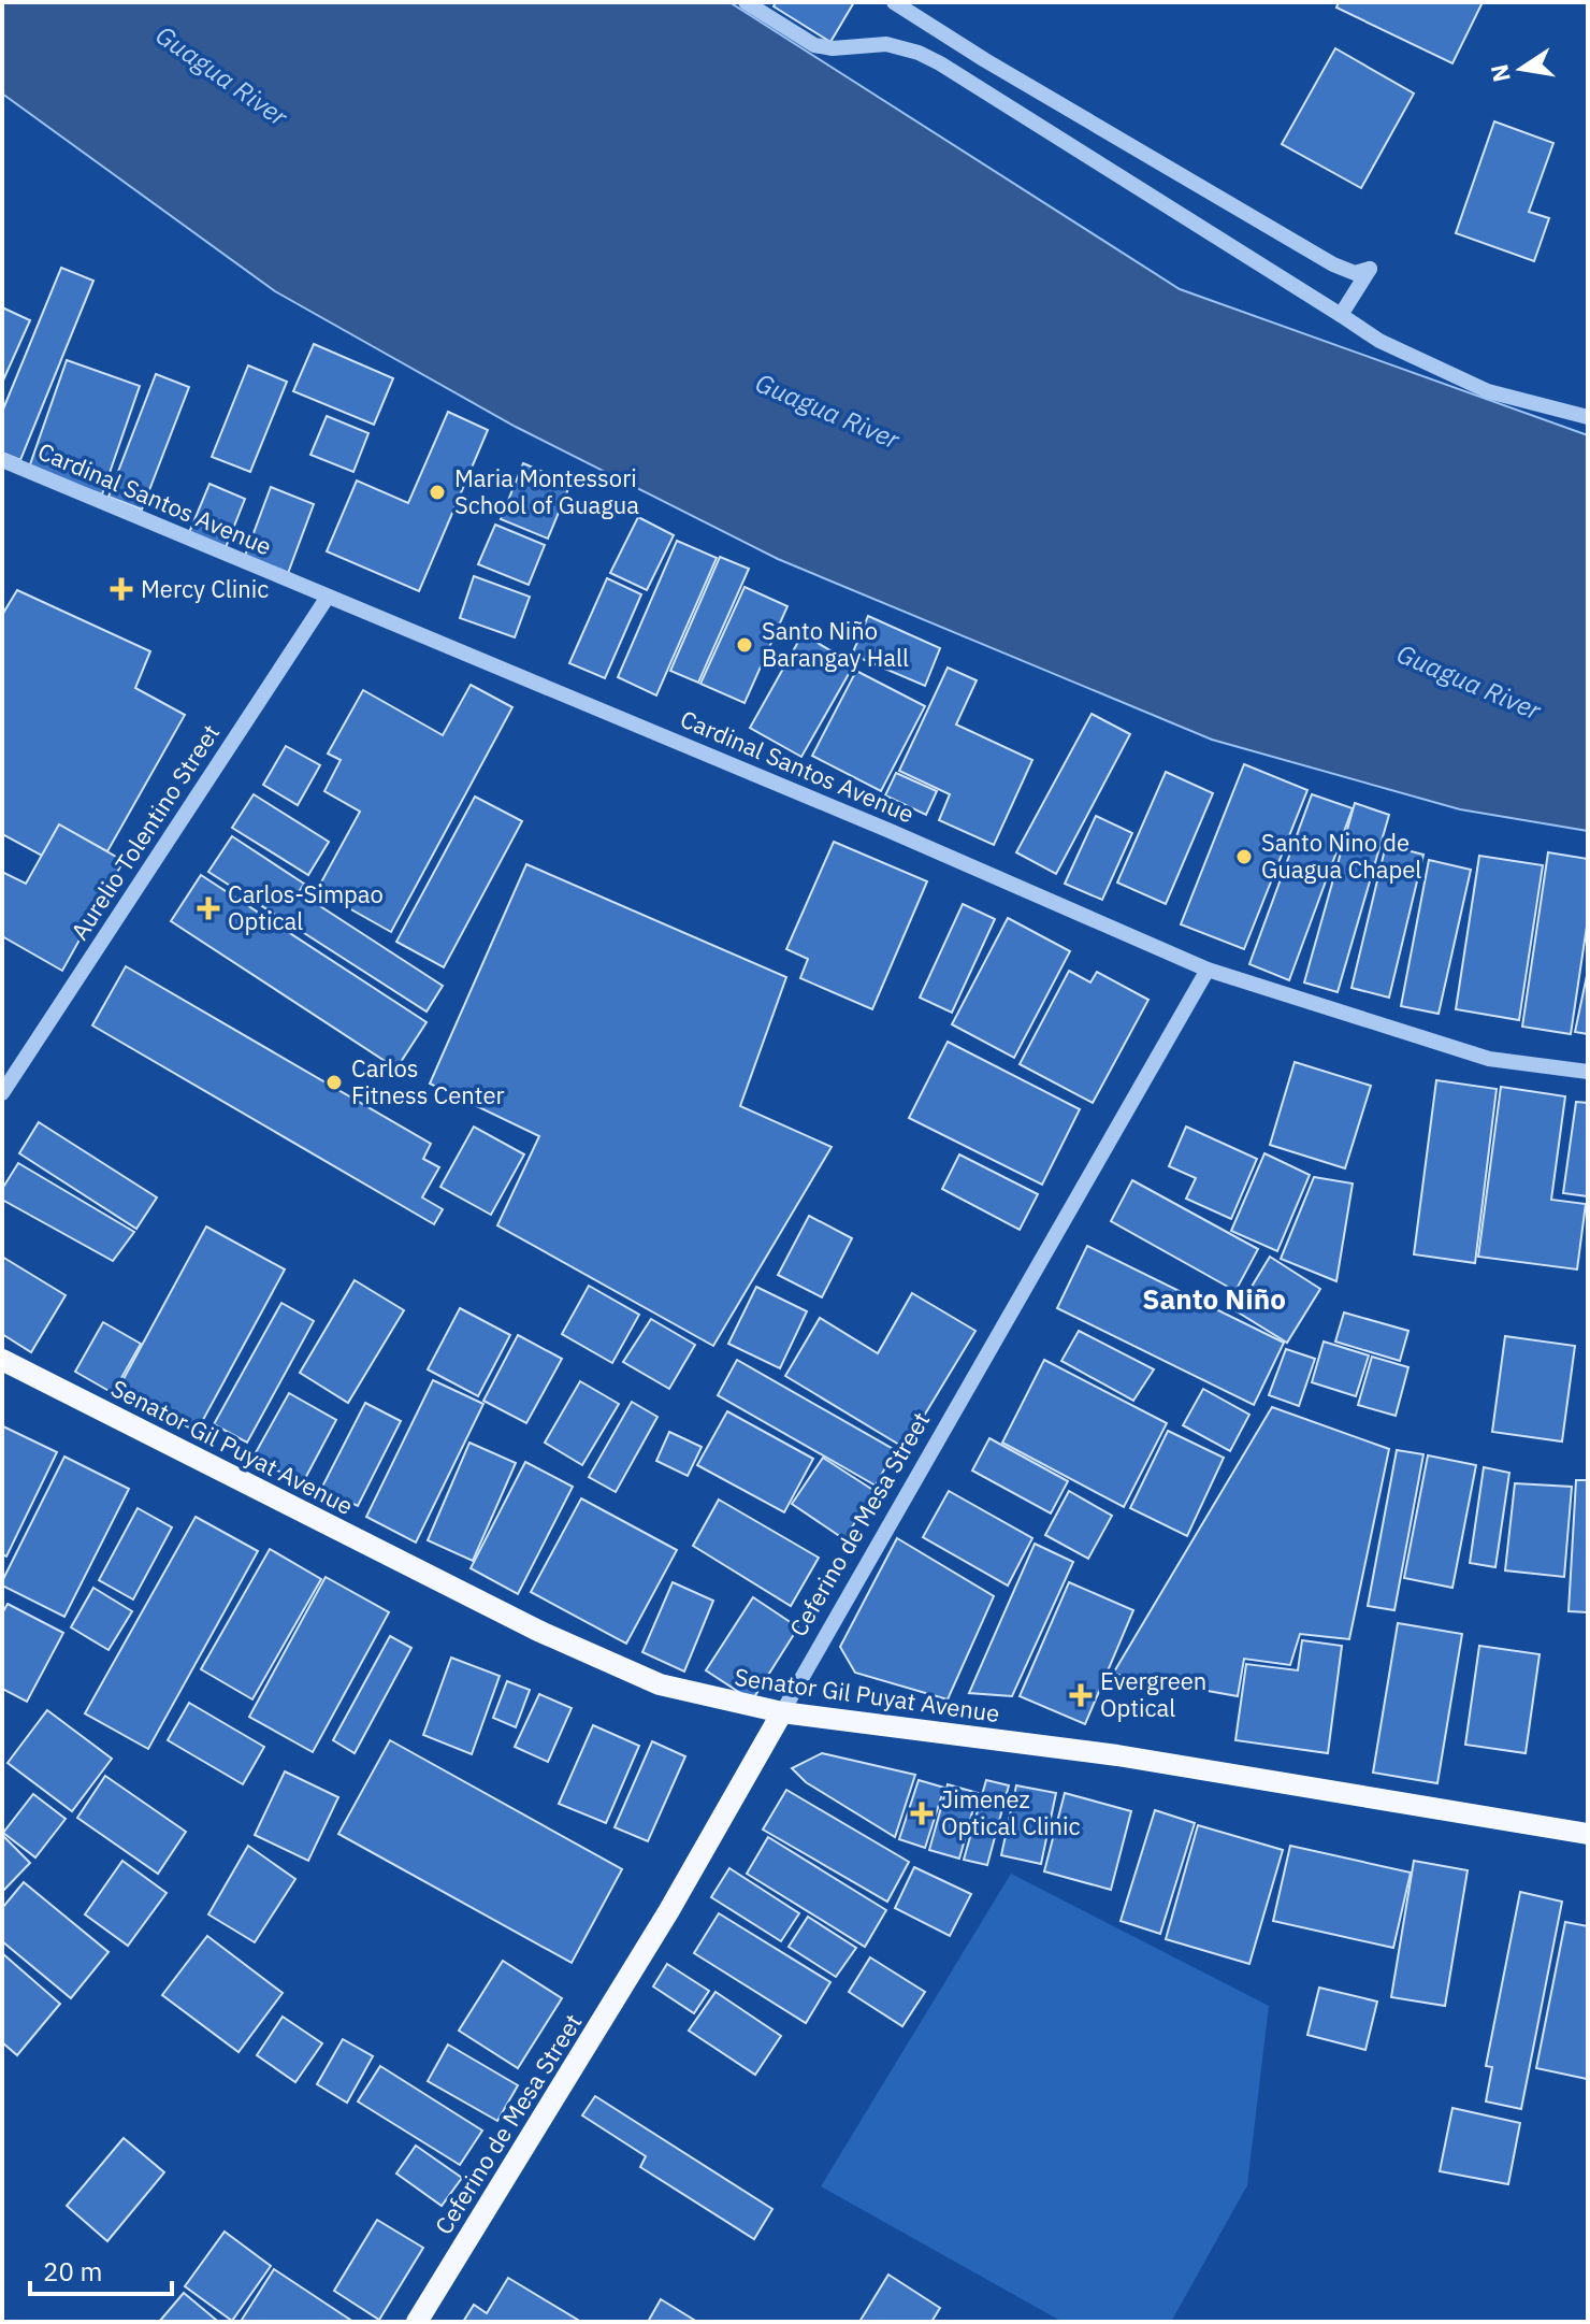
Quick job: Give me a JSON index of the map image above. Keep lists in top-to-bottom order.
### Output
{
  "streets": {
    "main road": ["Senator Gil Puyat Avenue", "Ceferino de Mesa Street"],
    "street": ["Cardinal Santos Avenue", "Aurelio Tolentino Street"]
  },
  "crossings": [
    ["Cardinal Santos Avenue", "Aurelio Tolentino Street"],
    ["Cardinal Santos Avenue", "Ceferino de Mesa Street"],
    ["Senator Gil Puyat Avenue", "Ceferino de Mesa Street"]
  ],
  "districts": ["Santo Niño"],
  "water": ["Guagua River"],
  "places": {
    "other": [
      "Maria Montessori School of Guagua",
      "Santo Niño Barangay Hall",
      "Santo Nino de Guagua Chapel",
      "Carlos Fitness Center"
    ],
    "health": [
      "Mercy Clinic",
      "Carlos-Simpao Optical",
      "Evergreen Optical",
      "Jimenez Optical Clinic"
    ]
  },
  "scale_bar": "20 m",
  "north": "left"
}
